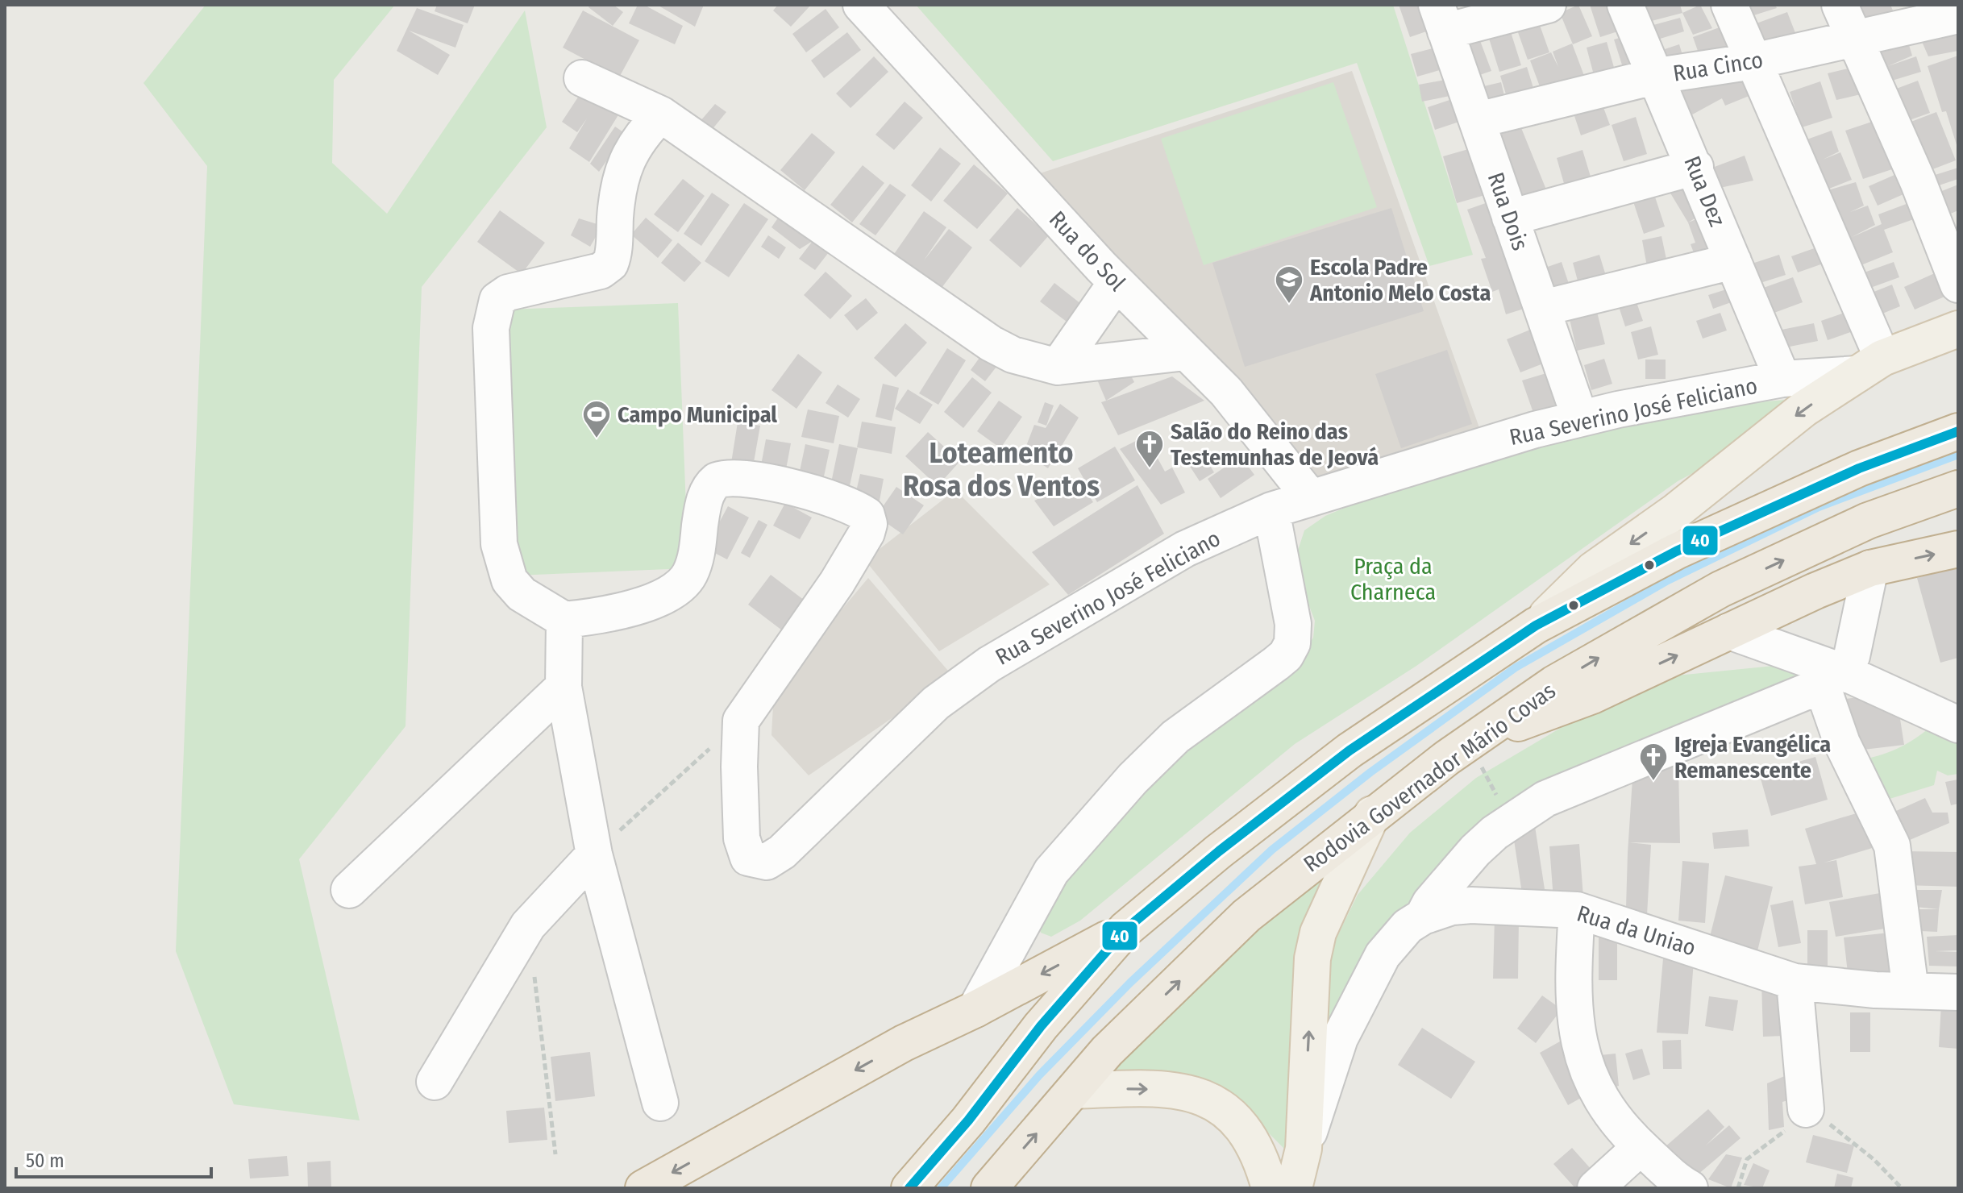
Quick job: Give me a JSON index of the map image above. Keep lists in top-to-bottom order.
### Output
{
  "streets": {
    "highway": ["Rodovia Governador Mário Covas"],
    "street": [
      "Rua Cinco",
      "Rua Dez",
      "Rua Dois",
      "Rua do Sol",
      "Rua Severino José Feliciano",
      "Rua da Uniao"
    ]
  },
  "crossings": [
    ["Rua Cinco", "Rua Dez"],
    ["Rua Cinco", "Rua Dois"],
    ["Rua Dez", "Rua Severino José Feliciano"],
    ["Rua Dois", "Rua Severino José Feliciano"],
    ["Rua do Sol", "Rua Severino José Feliciano"]
  ],
  "districts": ["Loteamento Rosa dos Ventos"],
  "parks": ["Praça da Charneca"],
  "places": {
    "school or university": ["Escola Padre Antonio Melo Costa"],
    "sports": ["Campo Municipal"],
    "church": ["Salão do Reino das Testemunhas de Jeová", "Igreja Evangélica Remanescente"]
  },
  "lines": ["transit line 40"],
  "scale_bar": "50 m"
}
